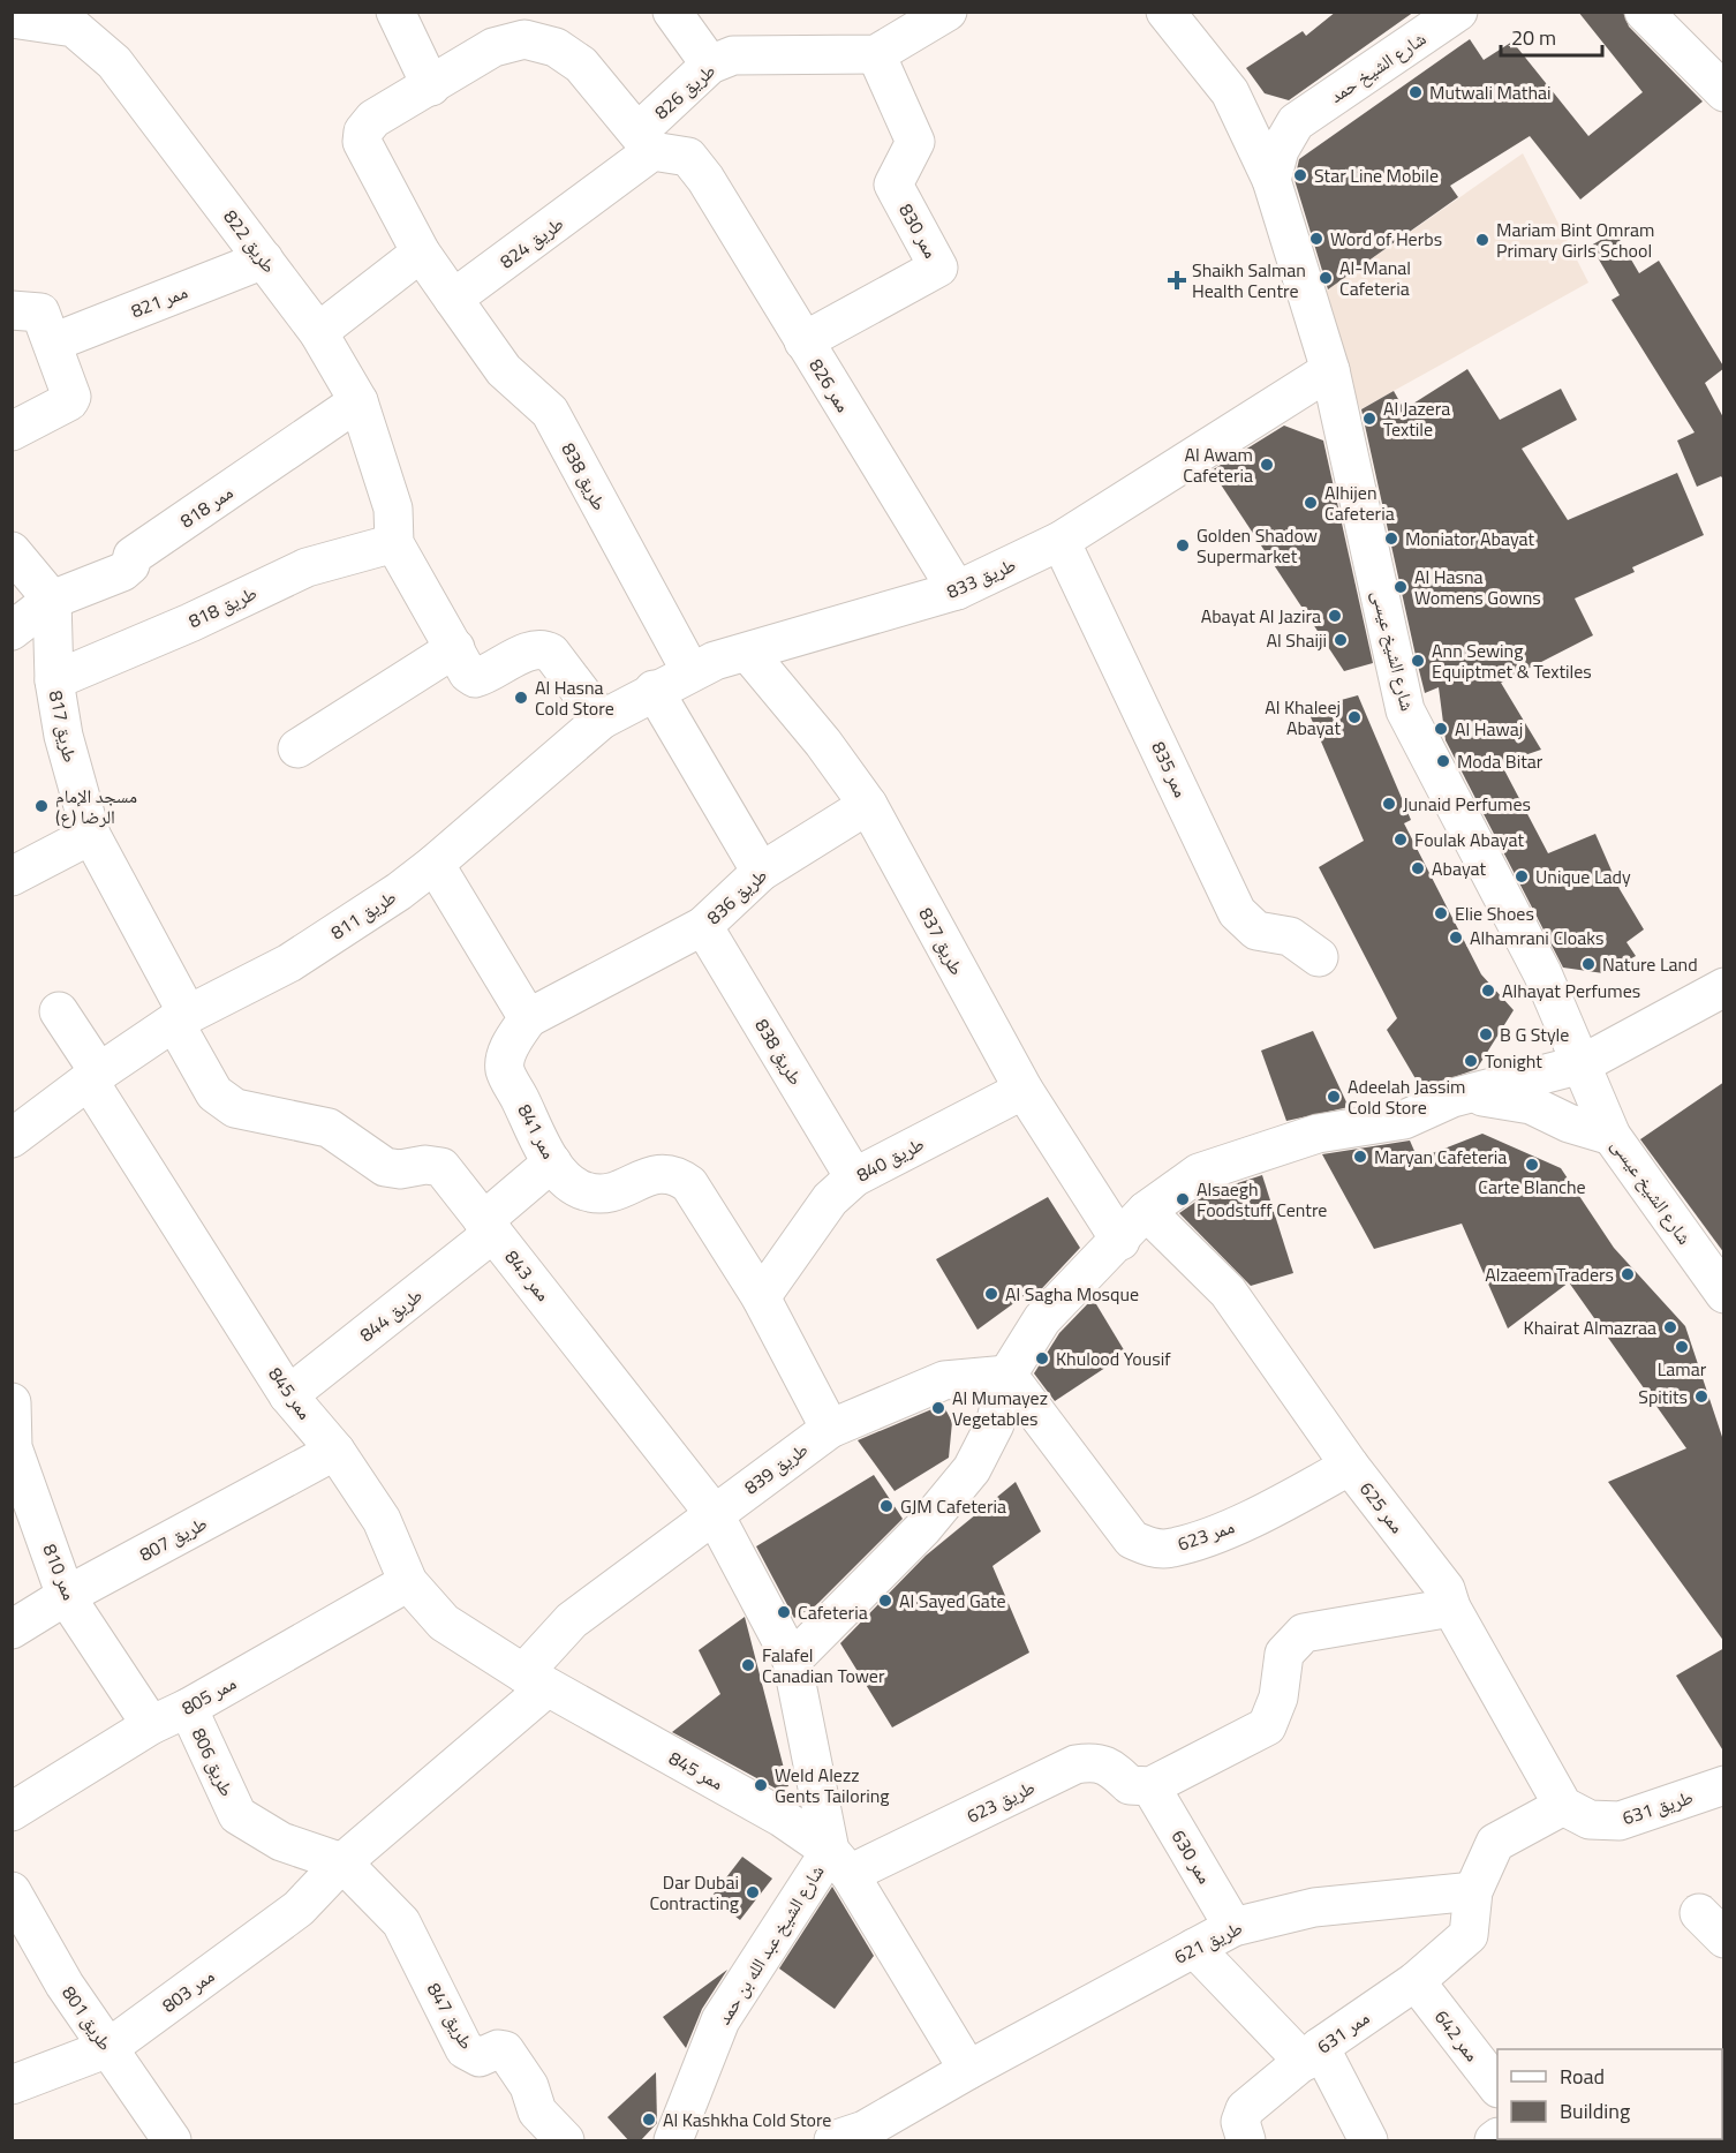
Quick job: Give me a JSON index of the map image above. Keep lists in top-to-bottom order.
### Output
{
  "streets": {
    "street": [
      "شارع الشيخ حمد",
      "طريق 826",
      "ممر 830",
      "طريق 822",
      "طريق 824",
      "ممر 821",
      "ممر 826",
      "طريق 838",
      "ممر 818",
      "طريق 833",
      "طريق 818",
      "شارع الشيخ عيسى",
      "طريق 817",
      "ممر 835",
      "طريق 836",
      "طريق 811",
      "طريق 837",
      "ممر 841",
      "طريق 840",
      "ممر 843",
      "طريق 844",
      "ممر 845",
      "طريق 839",
      "ممر 625",
      "ممر 623",
      "طريق 807",
      "ممر 810",
      "ممر 805",
      "طريق 806",
      "طريق 623",
      "طريق 631",
      "ممر 630",
      "طريق 621",
      "شارع الشيخ عبد الله بن حمد",
      "ممر 803",
      "طريق 847",
      "طريق 801",
      "ممر 631",
      "ممر 642"
    ]
  },
  "crossings": [
    ["شارع الشيخ حمد", "شارع الشيخ عيسى"],
    ["طريق 826", "طريق 824"],
    ["طريق 826", "ممر 826"],
    ["ممر 830", "ممر 826"],
    ["طريق 822", "ممر 821"],
    ["طريق 822", "ممر 818"],
    ["طريق 822", "طريق 818"],
    ["طريق 824", "ممر 826"],
    ["طريق 824", "طريق 838"],
    ["ممر 826", "طريق 833"],
    ["طريق 838", "طريق 833"],
    ["طريق 838", "طريق 836"],
    ["طريق 838", "طريق 840"],
    ["ممر 818", "طريق 817"],
    ["طريق 833", "شارع الشيخ عيسى"],
    ["طريق 833", "ممر 835"],
    ["طريق 833", "طريق 811"],
    ["طريق 833", "طريق 837"],
    ["طريق 818", "طريق 817"],
    ["طريق 817", "طريق 811"],
    ["طريق 817", "ممر 843"],
    ["طريق 836", "طريق 837"],
    ["طريق 836", "ممر 841"],
    ["طريق 811", "ممر 843"],
    ["طريق 811", "ممر 845"],
    ["طريق 837", "طريق 840"],
    ["ممر 841", "طريق 840"],
    ["ممر 841", "طريق 844"],
    ["ممر 841", "طريق 839"],
    ["ممر 843", "طريق 844"],
    ["ممر 843", "طريق 839"],
    ["ممر 843", "شارع الشيخ عبد الله بن حمد"],
    ["طريق 844", "ممر 845"],
    ["ممر 845", "طريق 839"],
    ["ممر 845", "طريق 807"],
    ["ممر 845", "ممر 805"],
    ["ممر 845", "طريق 623"],
    ["ممر 845", "شارع الشيخ عبد الله بن حمد"],
    ["ممر 845", "ممر 803"],
    ["طريق 839", "ممر 623"],
    ["طريق 839", "ممر 803"],
    ["ممر 625", "ممر 623"],
    ["ممر 625", "طريق 631"],
    ["طريق 807", "ممر 810"],
    ["ممر 810", "ممر 805"],
    ["ممر 805", "طريق 806"],
    ["طريق 806", "ممر 803"],
    ["طريق 806", "طريق 847"],
    ["طريق 623", "ممر 630"],
    ["طريق 623", "شارع الشيخ عبد الله بن حمد"],
    ["ممر 630", "طريق 621"],
    ["طريق 621", "ممر 631"],
    ["ممر 803", "طريق 847"],
    ["ممر 803", "طريق 801"],
    ["ممر 631", "ممر 642"]
  ],
  "places": {
    "other": [
      "Mutwali Mathai",
      "Star Line Mobile",
      "Word of Herbs",
      "Mariam Bint Omram Primary Girls School",
      "Al-Manal Cafeteria",
      "Al Jazera Textile",
      "Al Awam Cafeteria",
      "Alhijen Cafeteria",
      "Moniator Abayat",
      "Golden Shadow Supermarket",
      "Al Hasna Womens Gowns",
      "Abayat Al Jazira",
      "Al Shaiji",
      "Ann Sewing Equiptmet & Textiles",
      "Al Hasna Cold Store",
      "Al Khaleej Abayat",
      "Al Hawaj",
      "Moda Bitar",
      "Junaid Perfumes",
      "مسجد الإمام الرضا (ع)",
      "Foulak Abayat",
      "Abayat",
      "Unique Lady",
      "Elie Shoes",
      "Alhamrani Cloaks",
      "Nature Land",
      "Alhayat Perfumes",
      "B G Style",
      "Tonight",
      "Adeelah Jassim Cold Store",
      "Maryan Cafeteria",
      "Carte Blanche",
      "Alsaegh Foodstuff Centre",
      "Alzaeem Traders",
      "Al Sagha Mosque",
      "Khairat Almazraa",
      "Lamar",
      "Khulood Yousif",
      "Spitits",
      "Al Mumayez Vegetables",
      "GJM Cafeteria",
      "Al Sayed Gate",
      "Cafeteria",
      "Falafel Canadian Tower",
      "Weld Alezz Gents Tailoring",
      "Dar Dubai Contracting",
      "Al Kashkha Cold Store"
    ],
    "health": ["Shaikh Salman Health Centre"]
  },
  "legend": ["Road", "Building"],
  "scale_bar": "20 m"
}
